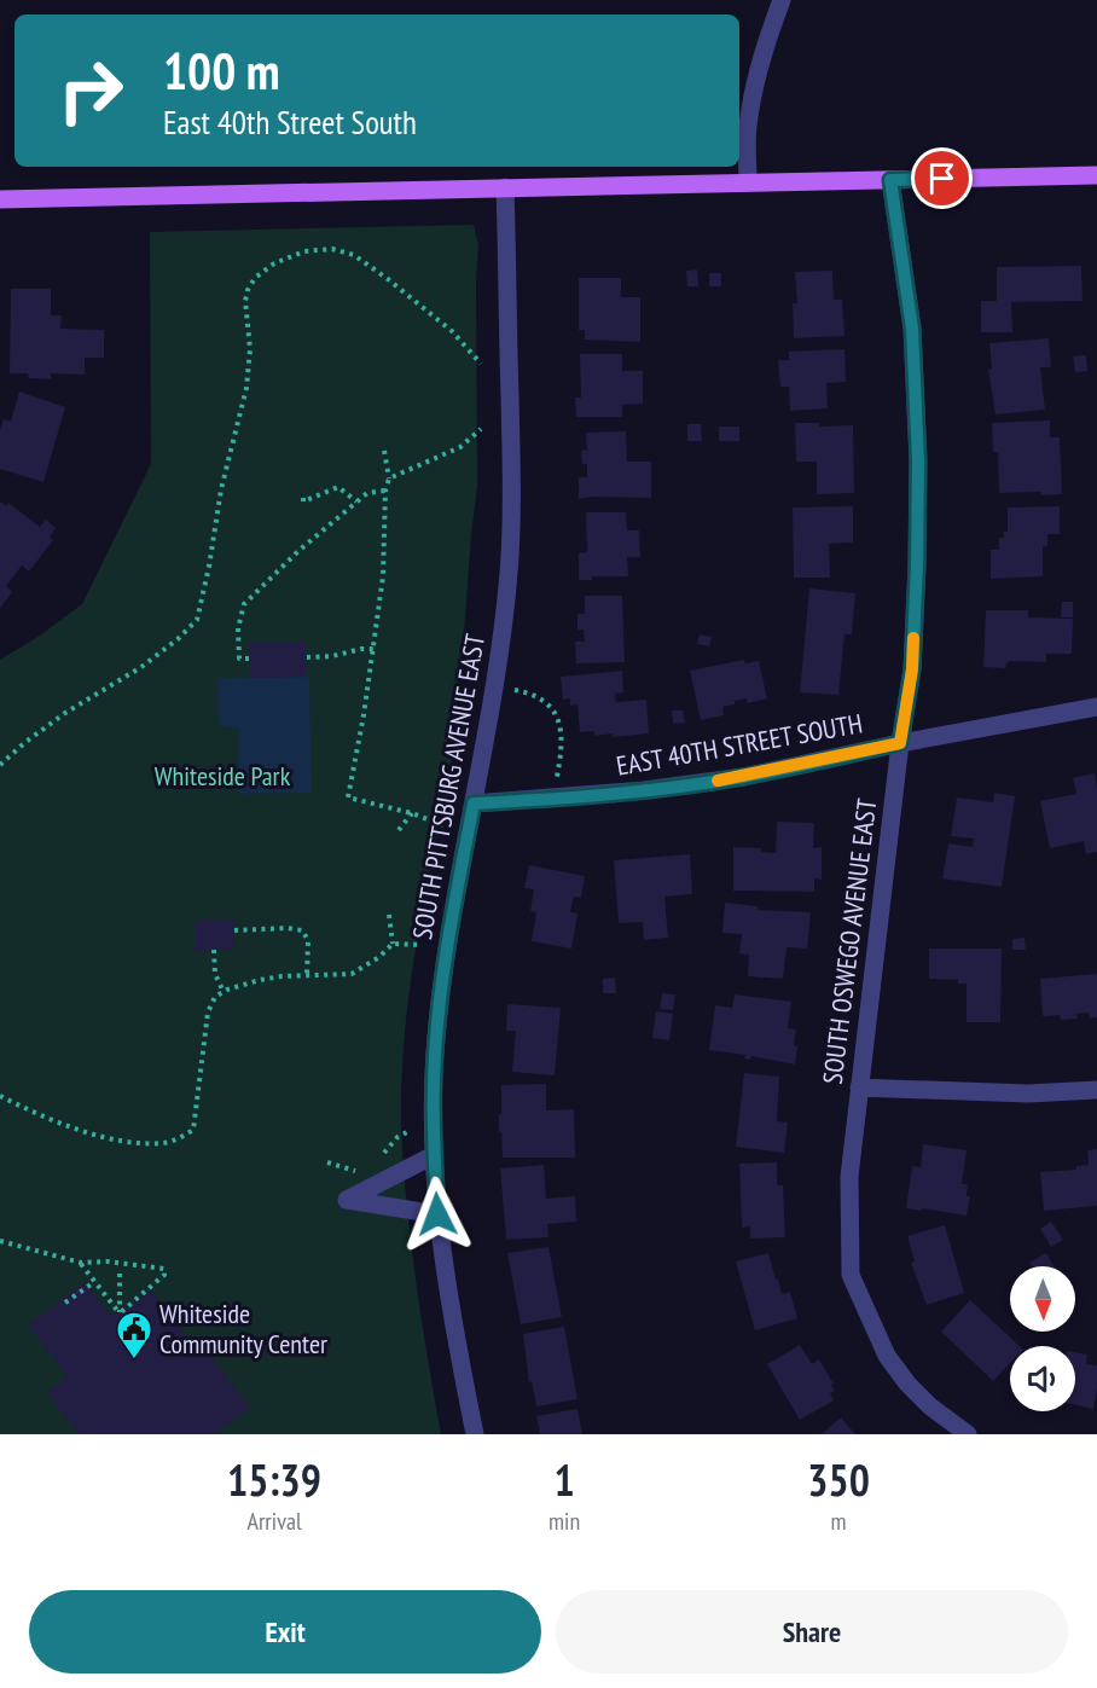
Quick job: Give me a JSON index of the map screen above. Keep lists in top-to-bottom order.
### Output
{
  "streets": {
    "street": ["EAST 40TH STREET SOUTH", "SOUTH PITTSBURG AVENUE EAST", "SOUTH OSWEGO AVENUE EAST"]
  },
  "crossings": [
    ["EAST 40TH STREET SOUTH", "SOUTH PITTSBURG AVENUE EAST"],
    ["EAST 40TH STREET SOUTH", "SOUTH OSWEGO AVENUE EAST"]
  ],
  "parks": ["Whiteside Park"],
  "places": {
    "public building": ["Whiteside Community Center"]
  },
  "north": "bottom",
  "page": {
    "turn": ["100 m", "East 40th Street South"],
    "eta": [
      "15:39",
      "Arrival",
      "1",
      "min",
      "350",
      "m"
    ],
    "buttons": ["Exit", "Share"]
  }
}
